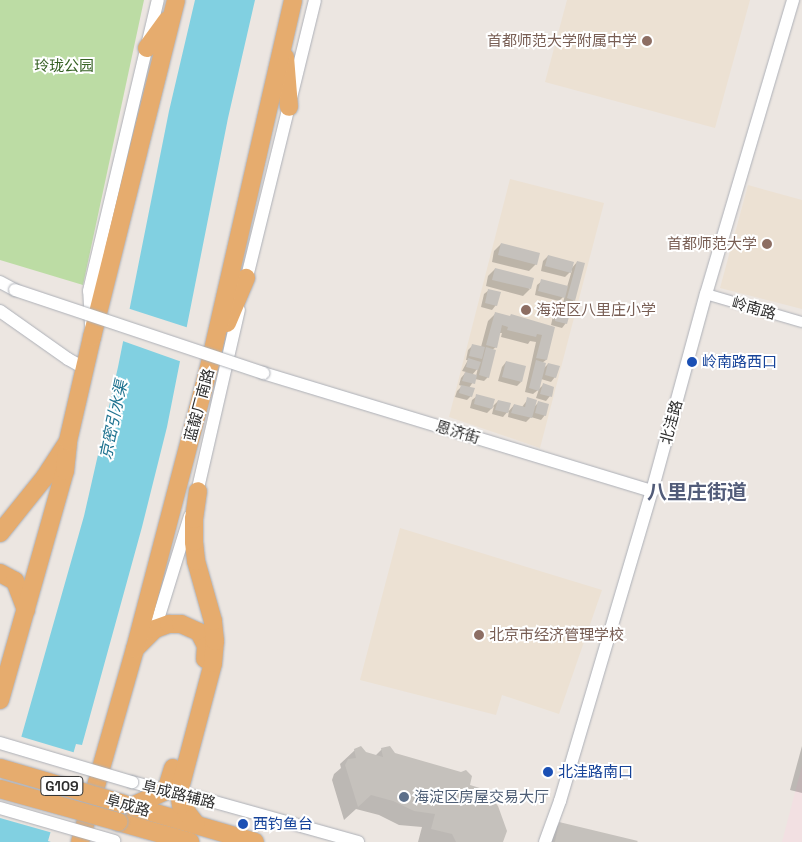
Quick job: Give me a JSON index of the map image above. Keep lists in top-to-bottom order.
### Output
{
  "streets": {
    "highway": ["蓝靛厂南路", "G109", "阜成路"],
    "street": [
      "岭南路",
      "北洼路",
      "恩济街",
      "阜成路辅路"
    ]
  },
  "crossings": [
    ["岭南路", "北洼路"],
    ["北洼路", "恩济街"]
  ],
  "districts": ["八里庄街道"],
  "water": ["京密引水渠"],
  "parks": ["玲珑公园"],
  "places": [
    "首都师范大学附属中学",
    "首都师范大学",
    "海淀区八里庄小学",
    "岭南路西口",
    "北京市经济管理学校",
    "北洼路南口",
    "海淀区房屋交易大厅",
    "西钓鱼台"
  ]
}
